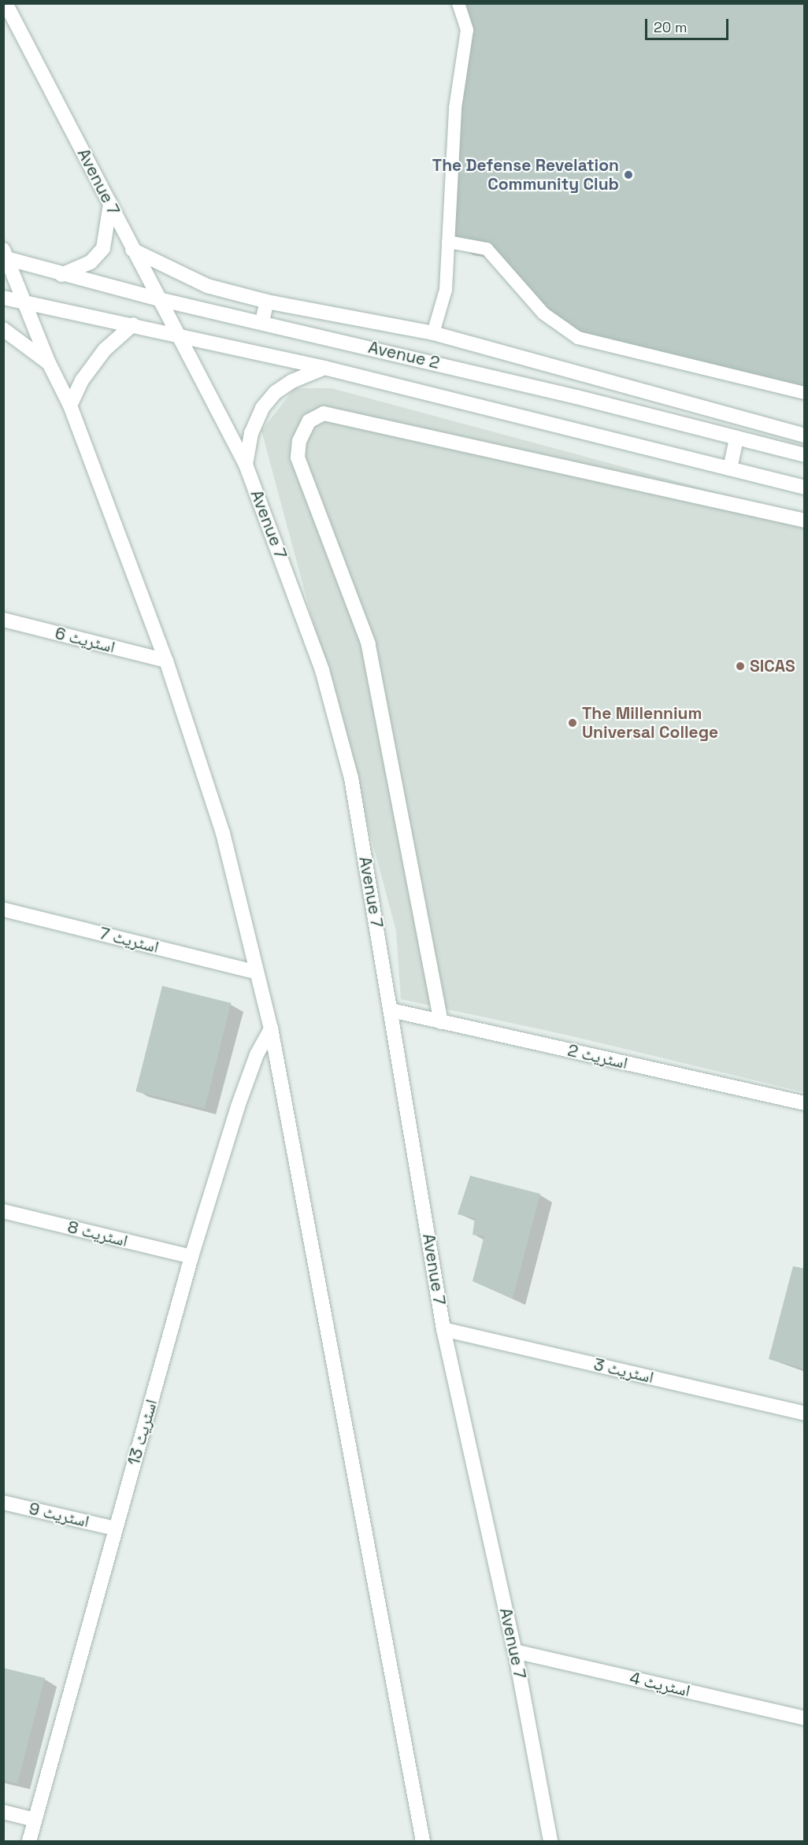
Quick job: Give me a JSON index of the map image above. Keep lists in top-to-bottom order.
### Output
{
  "streets": {
    "main road": [
      "Avenue 7",
      "Avenue 2",
      "اسٹریٹ 6",
      "اسٹریٹ 7",
      "اسٹریٹ 2",
      "اسٹریٹ 8",
      "اسٹریٹ 3",
      "اسٹریٹ 13",
      "اسٹریٹ 9",
      "اسٹریٹ 4"
    ]
  },
  "crossings": [
    ["Avenue 7", "Avenue 2"],
    ["Avenue 7", "اسٹریٹ 2"],
    ["Avenue 7", "اسٹریٹ 3"],
    ["Avenue 7", "اسٹریٹ 4"],
    ["اسٹریٹ 8", "اسٹریٹ 13"],
    ["اسٹریٹ 13", "اسٹریٹ 9"]
  ],
  "places": ["The Defense Revelation Community Club", "SICAS", "The Millennium Universal College"],
  "scale_bar": "20 m"
}
